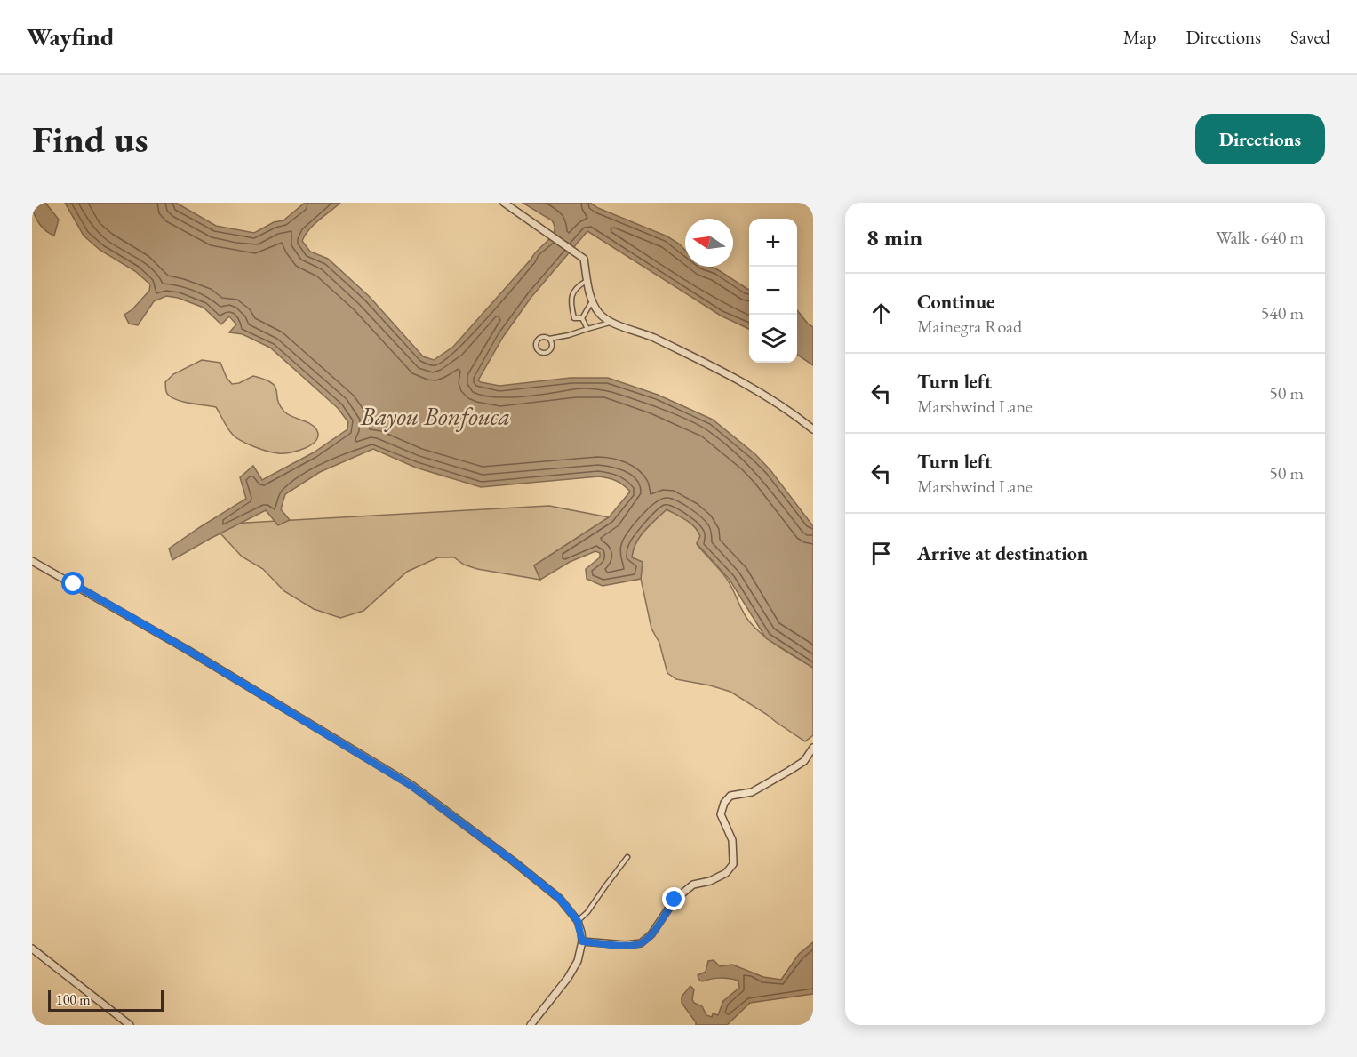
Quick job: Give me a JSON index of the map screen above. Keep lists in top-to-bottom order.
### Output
{
  "water": ["Bayou Bonfouca"],
  "scale_bar": "100 m",
  "north": "left",
  "page": {
    "header": "Wayfind",
    "nav": ["Map", "Directions", "Saved"],
    "buttons": "Directions",
    "title": "Find us",
    "heading": ["8 min", "Walk · 640 m"],
    "map_buttons": ["+", "−"],
    "list": [
      ["Continue", "Mainegra Road", "540 m"],
      ["Turn left", "Marshwind Lane", "50 m"],
      ["Turn left", "Marshwind Lane", "50 m"],
      "Arrive at destination"
    ],
    "scale": "100 m"
  }
}
